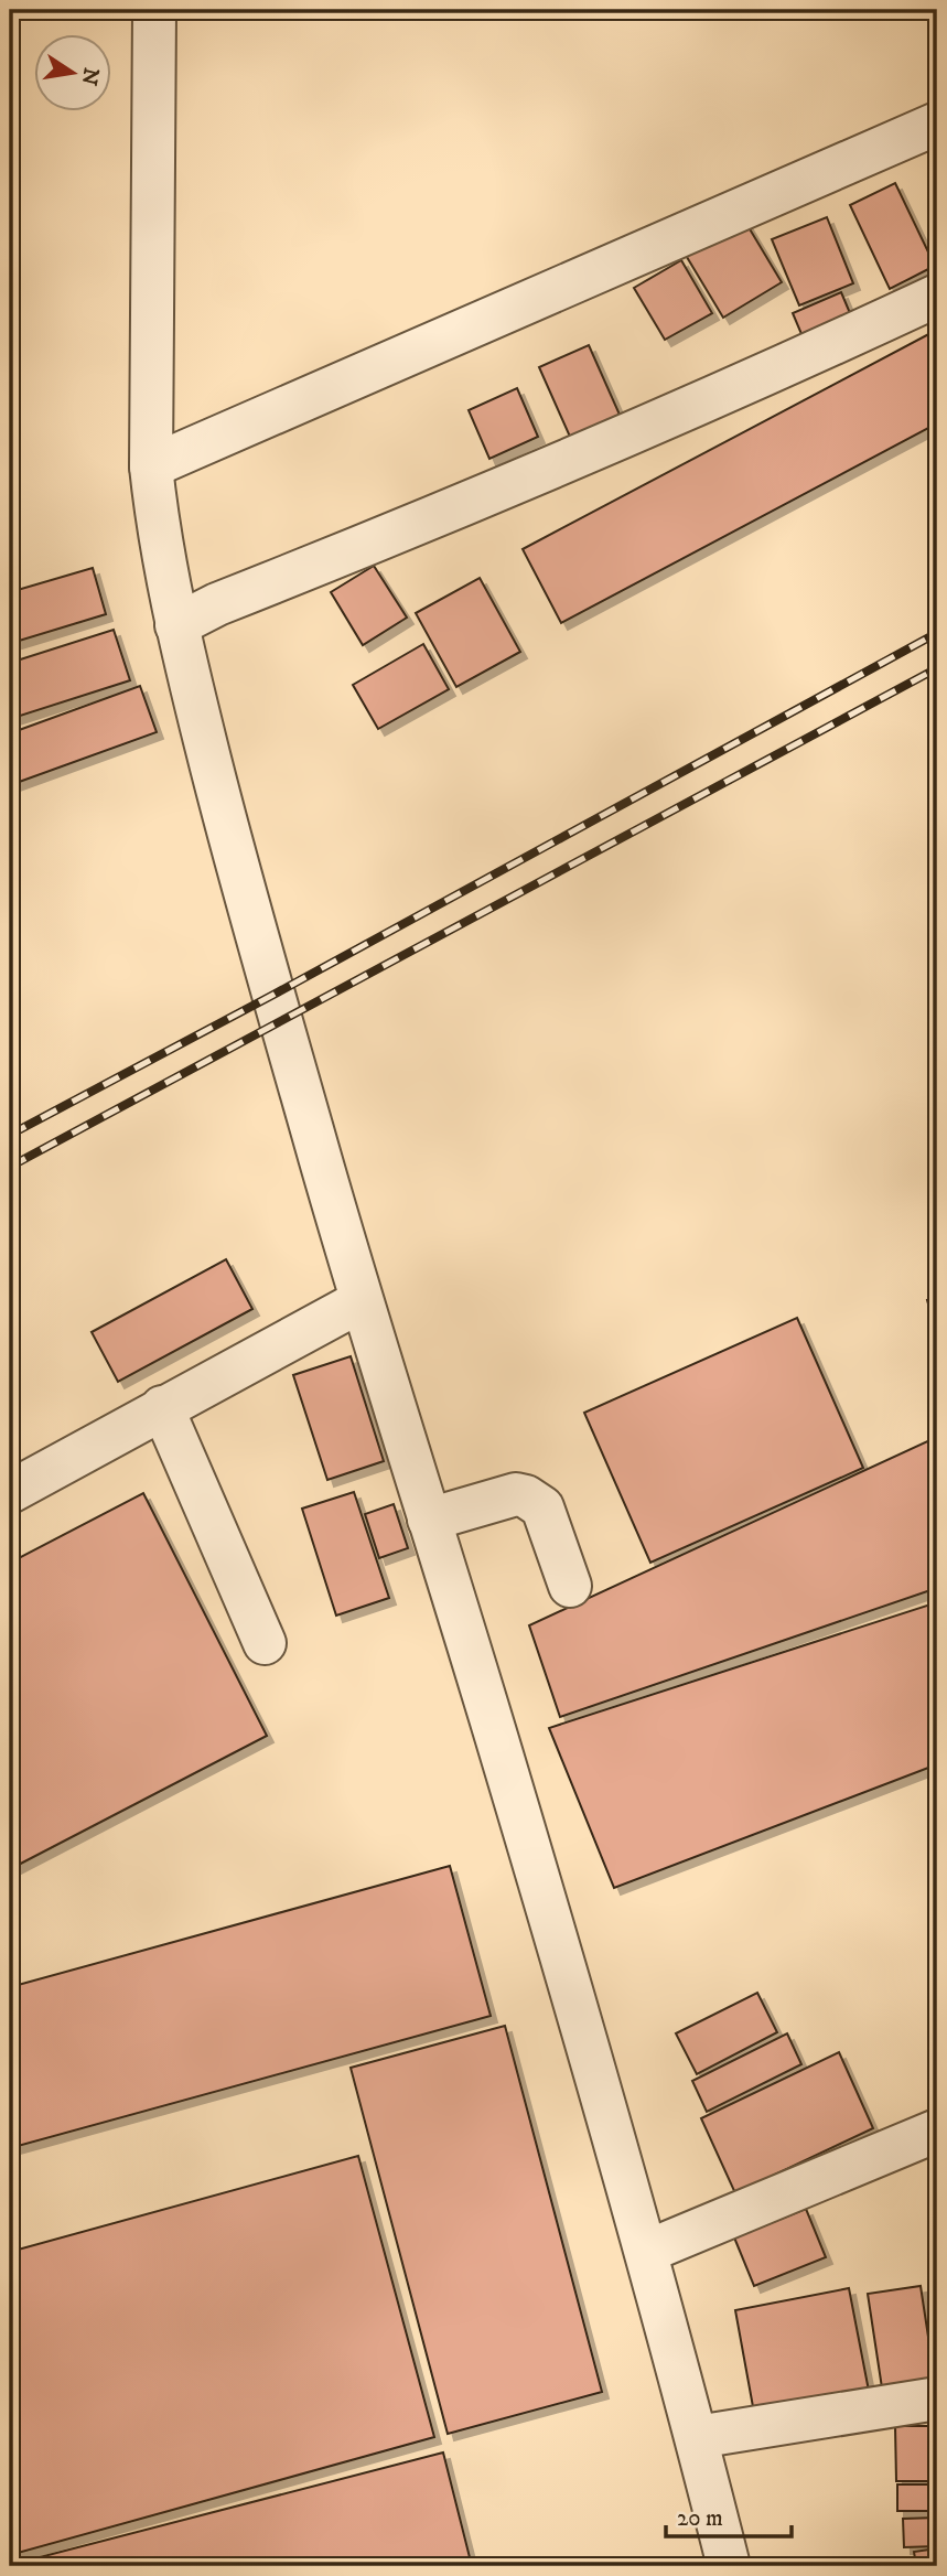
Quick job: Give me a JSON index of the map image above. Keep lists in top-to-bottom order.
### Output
{
  "scale_bar": "20 m",
  "north": "right"
}
